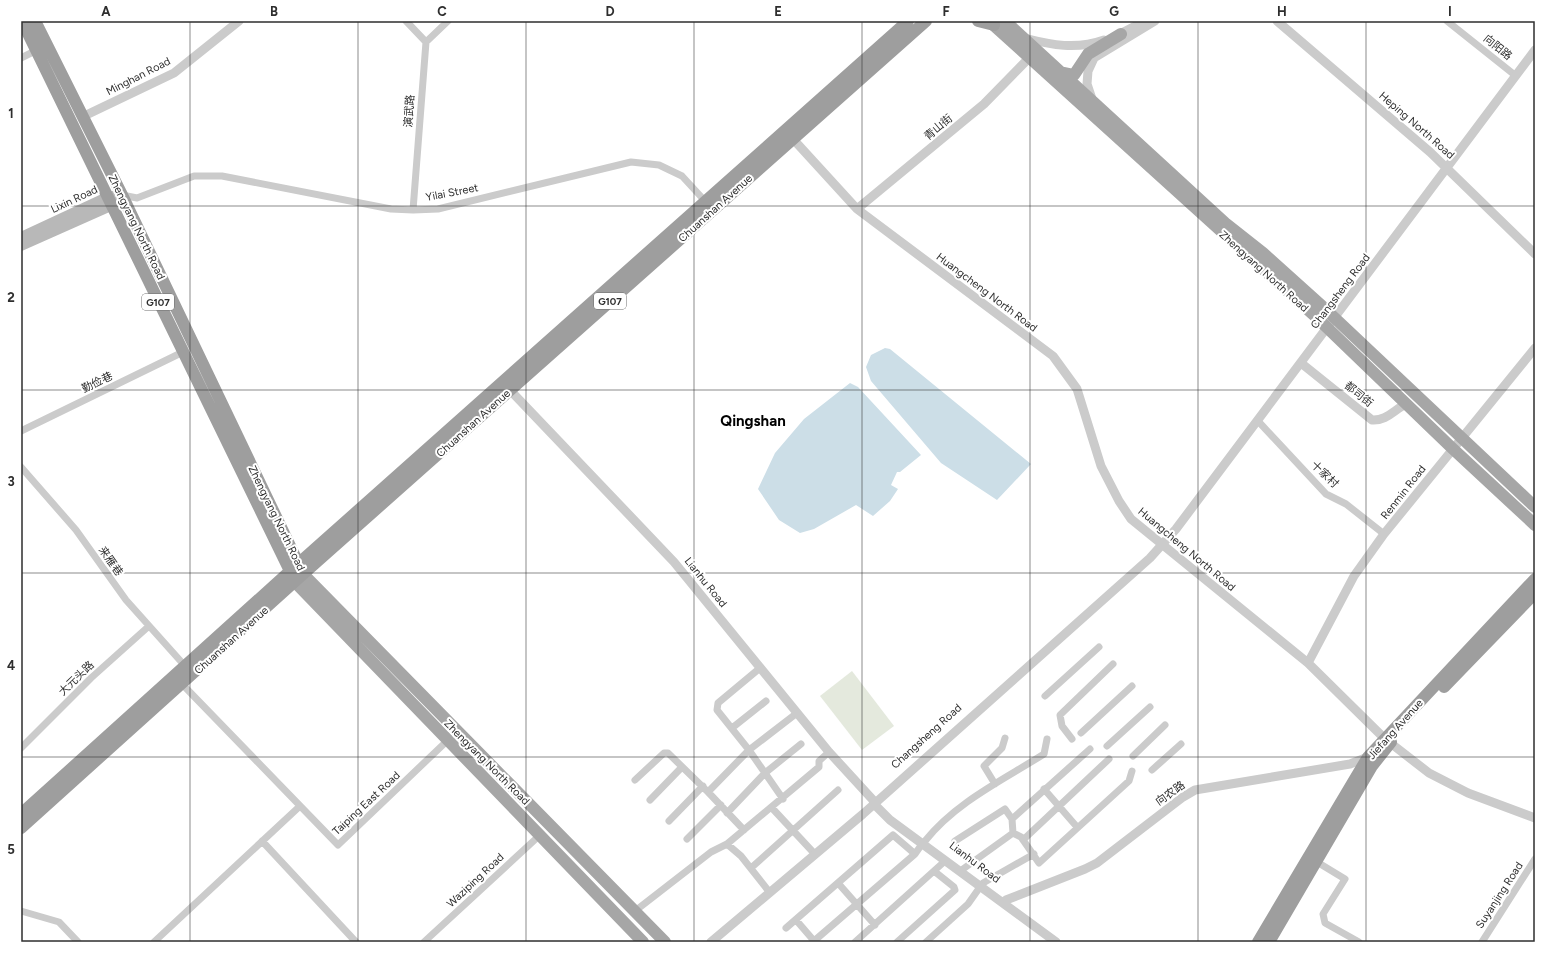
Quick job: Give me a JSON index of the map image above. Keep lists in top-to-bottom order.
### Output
{
  "streets": {
    "highway": [
      "Chuanshan Avenue",
      "Zhengyang North Road",
      "G107",
      "Jiefang Avenue"
    ],
    "main road": ["Lixin Road"],
    "street": [
      "向阳路",
      "Minghan Road",
      "演武路",
      "Heping North Road",
      "青山街",
      "Yilai Street",
      "Changsheng Road",
      "Huangcheng North Road",
      "勤俭巷",
      "都司街",
      "十家村",
      "Renmin Road",
      "来雁巷",
      "Lianhu Road",
      "大元头路",
      "向农路",
      "Taiping East Road",
      "Waziping Road",
      "Suyanjing Road"
    ]
  },
  "crossings": [
    ["向阳路", "Changsheng Road"],
    ["Minghan Road", "Zhengyang North Road"],
    ["演武路", "Yilai Street"],
    ["Heping North Road", "Changsheng Road"],
    ["青山街", "Zhengyang North Road"],
    ["青山街", "Huangcheng North Road"],
    ["Yilai Street", "Lixin Road"],
    ["Yilai Street", "Chuanshan Avenue"],
    ["Yilai Street", "Zhengyang North Road"],
    ["Lixin Road", "Zhengyang North Road"],
    ["Chuanshan Avenue", "Zhengyang North Road"],
    ["Chuanshan Avenue", "Huangcheng North Road"],
    ["Chuanshan Avenue", "来雁巷"],
    ["Chuanshan Avenue", "Lianhu Road"],
    ["Chuanshan Avenue", "Taiping East Road"],
    ["Zhengyang North Road", "Changsheng Road"],
    ["Zhengyang North Road", "勤俭巷"],
    ["Zhengyang North Road", "都司街"],
    ["Zhengyang North Road", "Renmin Road"],
    ["Zhengyang North Road", "Taiping East Road"],
    ["Zhengyang North Road", "Waziping Road"],
    ["Changsheng Road", "Huangcheng North Road"],
    ["Changsheng Road", "都司街"],
    ["Changsheng Road", "十家村"],
    ["Changsheng Road", "Lianhu Road"],
    ["Huangcheng North Road", "Renmin Road"],
    ["Huangcheng North Road", "Jiefang Avenue"],
    ["十家村", "Renmin Road"],
    ["来雁巷", "大元头路"],
    ["Lianhu Road", "向农路"],
    ["Jiefang Avenue", "向农路"]
  ],
  "districts": ["Qingshan"],
  "grid": {
    "columns": [
      "A",
      "B",
      "C",
      "D",
      "E",
      "F",
      "G",
      "H",
      "I"
    ],
    "rows": [
      "1",
      "2",
      "3",
      "4",
      "5"
    ]
  }
}
